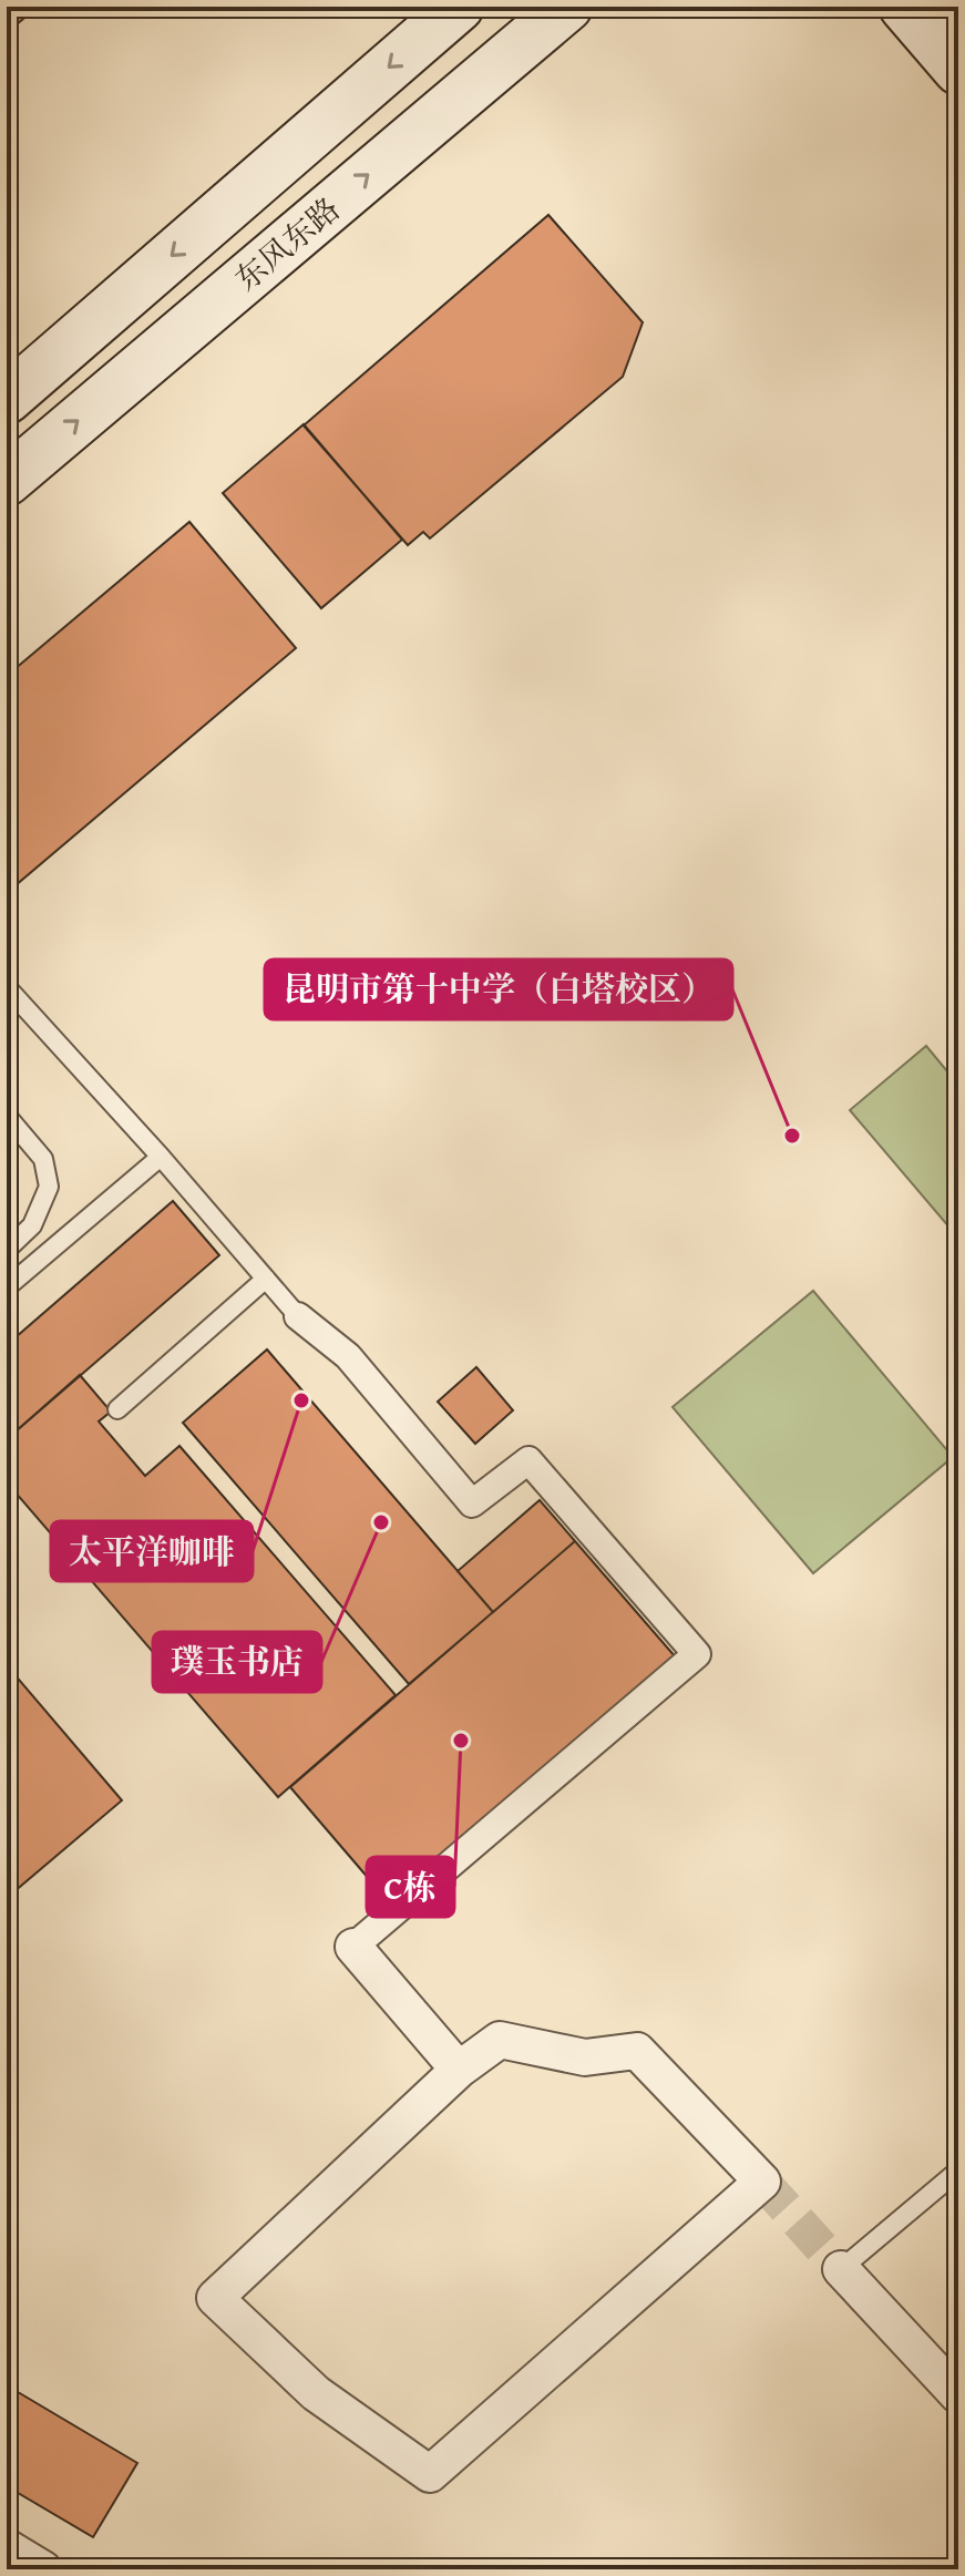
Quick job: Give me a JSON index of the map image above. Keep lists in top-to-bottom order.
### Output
{
  "streets": {
    "main road": ["东风东路"]
  },
  "places": [
    "昆明市第十中学（白塔校区）",
    "太平洋咖啡",
    "璞玉书店",
    "C栋"
  ]
}
